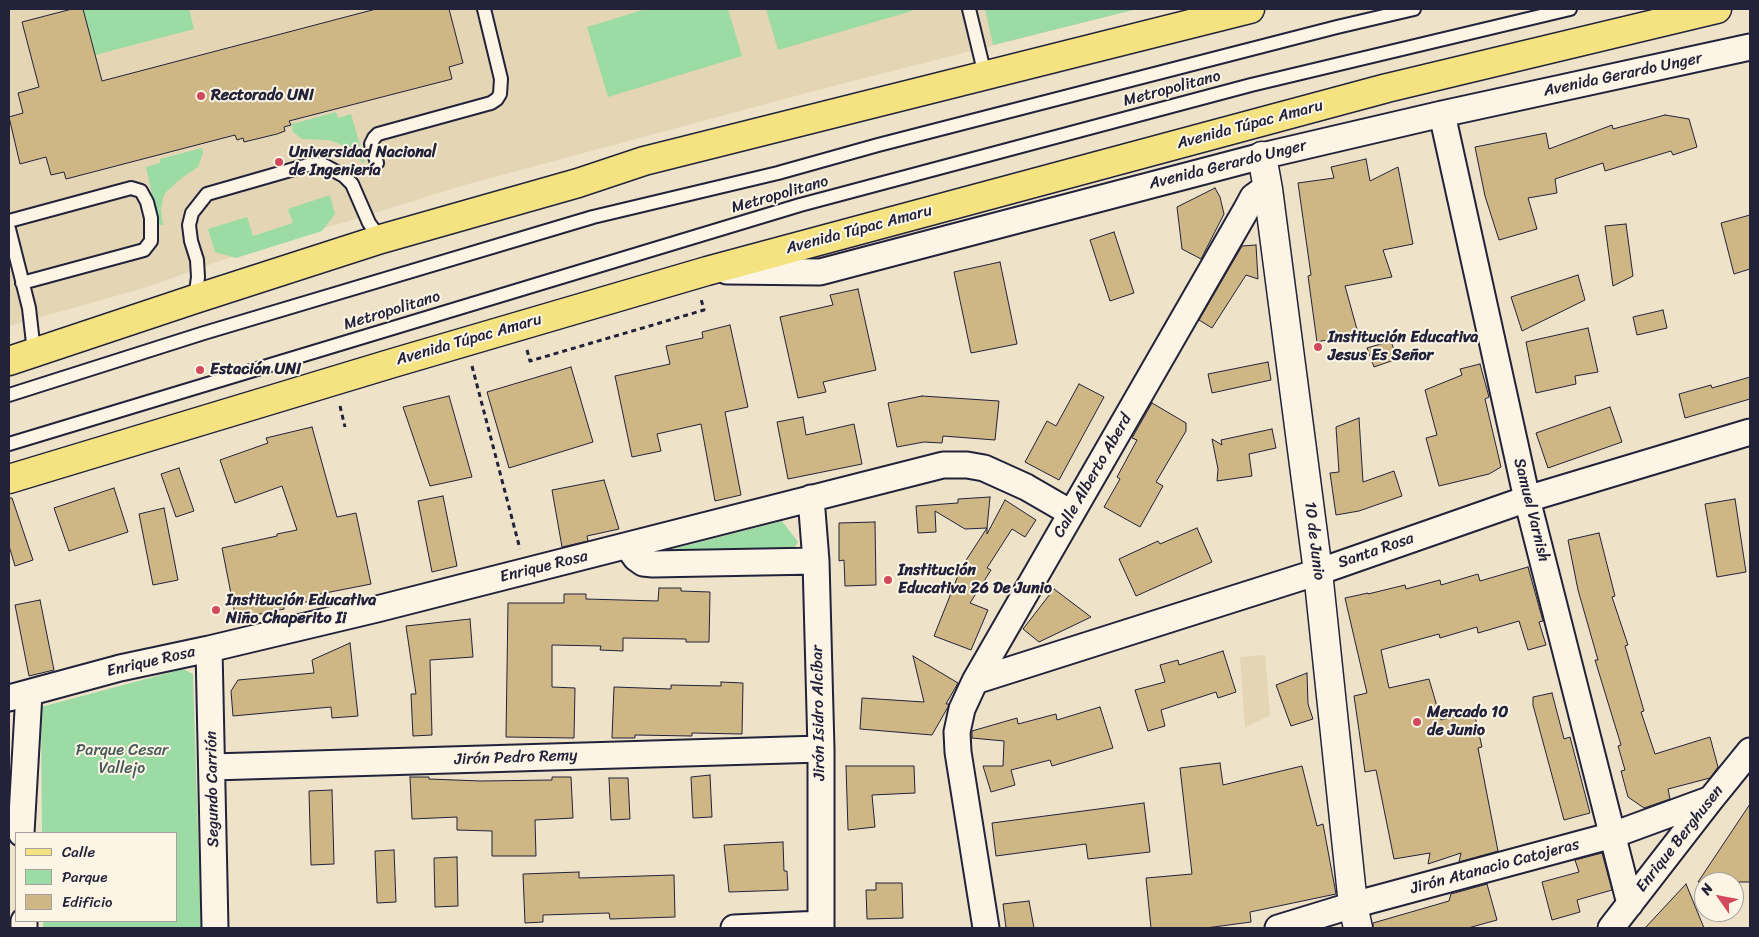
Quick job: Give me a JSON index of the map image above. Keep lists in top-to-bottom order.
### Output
{
  "streets": {
    "main road": ["Avenida Túpac Amaru"],
    "street": [
      "Avenida Gerardo Unger",
      "Calle Alberto Aberd",
      "Samuel Varnish",
      "10 de Junio",
      "Santa Rosa",
      "Enrique Rosa",
      "Jirón Isidro Alcíbar",
      "Jirón Pedro Remy",
      "Segundo Carrión",
      "Enrique Berghusen",
      "Jirón Atanacio Catojeras"
    ],
    "lane": ["Metropolitano"]
  },
  "crossings": [
    ["Avenida Gerardo Unger", "Avenida Túpac Amaru"],
    ["Avenida Gerardo Unger", "Samuel Varnish"],
    ["Avenida Gerardo Unger", "10 de Junio"],
    ["Calle Alberto Aberd", "10 de Junio"],
    ["Calle Alberto Aberd", "Santa Rosa"],
    ["Calle Alberto Aberd", "Enrique Rosa"],
    ["Samuel Varnish", "Santa Rosa"],
    ["Samuel Varnish", "Enrique Berghusen"],
    ["Samuel Varnish", "Jirón Atanacio Catojeras"],
    ["10 de Junio", "Santa Rosa"],
    ["10 de Junio", "Jirón Atanacio Catojeras"],
    ["Enrique Rosa", "Jirón Isidro Alcíbar"],
    ["Enrique Rosa", "Segundo Carrión"],
    ["Jirón Isidro Alcíbar", "Jirón Pedro Remy"],
    ["Jirón Pedro Remy", "Segundo Carrión"],
    ["Enrique Berghusen", "Jirón Atanacio Catojeras"]
  ],
  "parks": ["Parque Cesar Vallejo"],
  "places": [
    "Rectorado UNI",
    "Universidad Nacional de Ingeniería",
    "Institución Educativa Jesus Es Señor",
    "Estación UNI",
    "Institución Educativa 26 De Junio",
    "Institución Educativa Niño Chaperito Ii",
    "Mercado 10 de Junio"
  ],
  "legend": ["Calle", "Parque", "Edificio"],
  "north": "top left"
}
